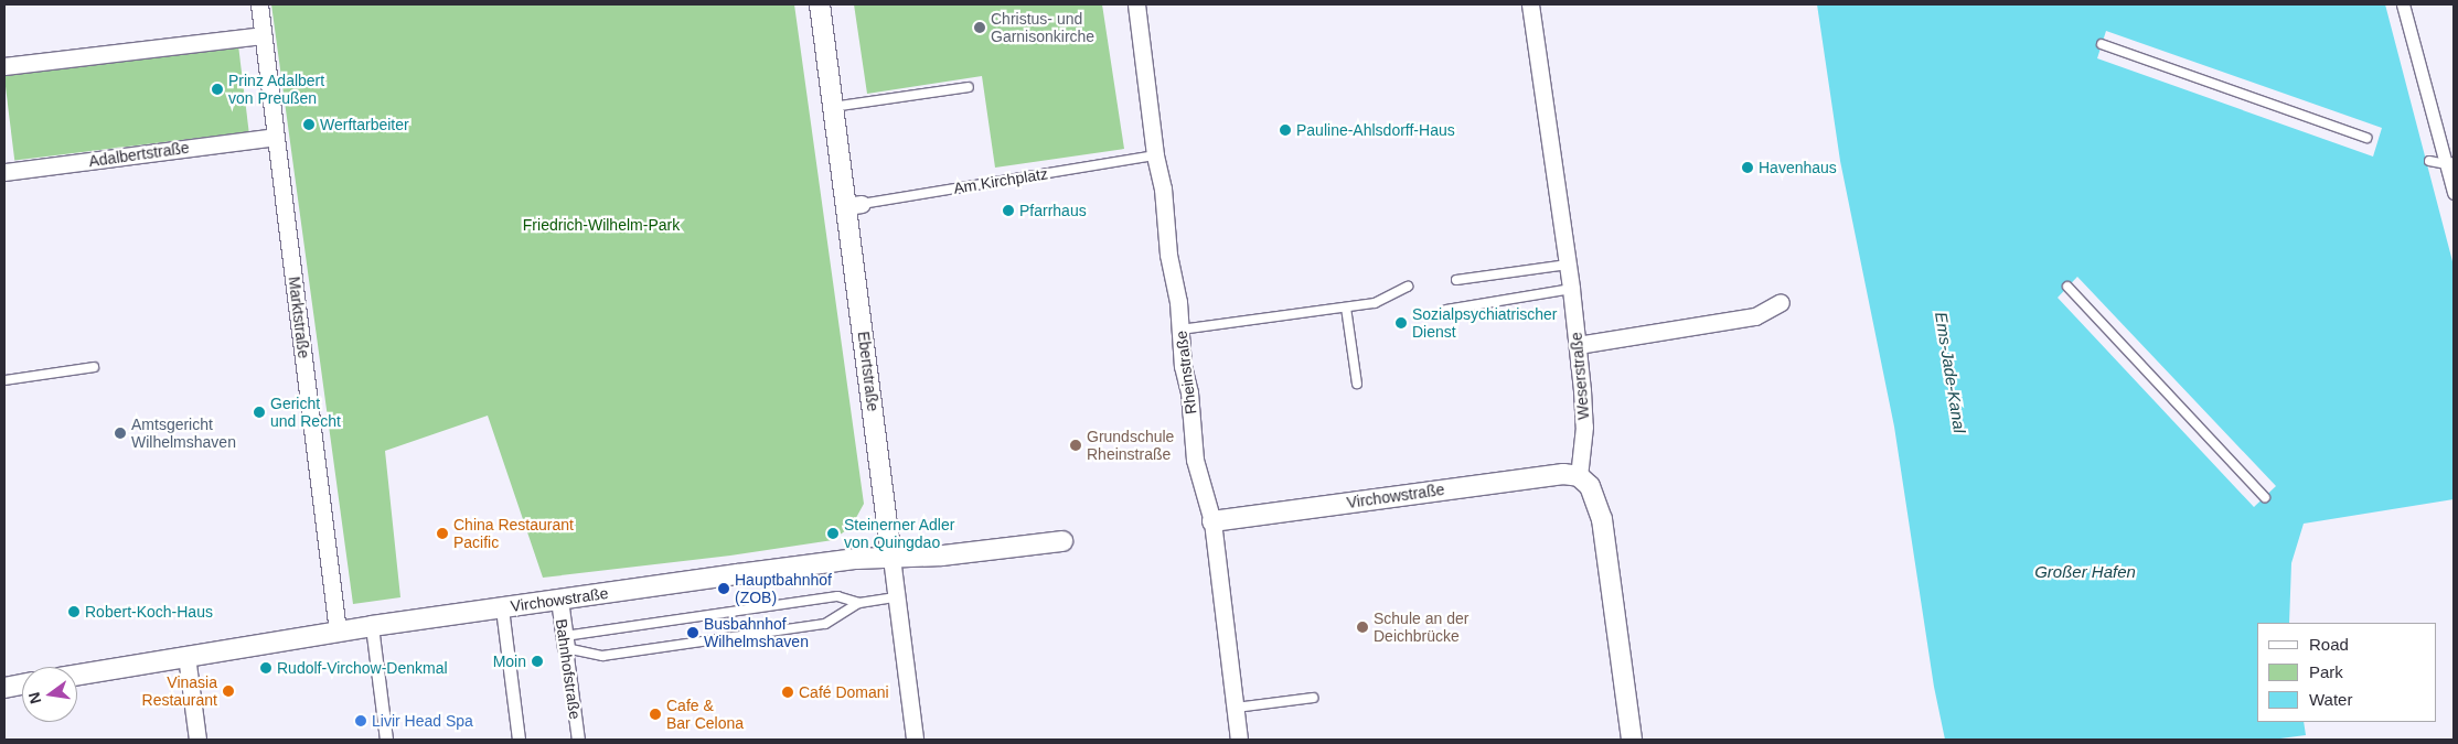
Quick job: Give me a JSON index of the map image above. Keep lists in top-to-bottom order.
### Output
{
  "streets": {
    "street": [
      "Adalbertstraße",
      "Marktstraße",
      "Ebertstraße",
      "Rheinstraße",
      "Weserstraße",
      "Virchowstraße",
      "Bahnhofstraße"
    ],
    "lane": ["Am Kirchplatz"]
  },
  "crossings": [
    ["Adalbertstraße", "Marktstraße"],
    ["Am Kirchplatz", "Ebertstraße"],
    ["Am Kirchplatz", "Rheinstraße"],
    ["Marktstraße", "Virchowstraße"],
    ["Ebertstraße", "Virchowstraße"],
    ["Rheinstraße", "Virchowstraße"],
    ["Weserstraße", "Virchowstraße"],
    ["Virchowstraße", "Bahnhofstraße"]
  ],
  "water": ["Ems-Jade-Kanal", "Großer Hafen"],
  "parks": ["Friedrich-Wilhelm-Park"],
  "places": [
    "Christus- und Garnisonkirche",
    "Prinz Adalbert von Preußen",
    "Werftarbeiter",
    "Pauline-Ahlsdorff-Haus",
    "Havenhaus",
    "Pfarrhaus",
    "Sozialpsychiatrischer Dienst",
    "Gericht und Recht",
    "Amtsgericht Wilhelmshaven",
    "Grundschule Rheinstraße",
    "China Restaurant Pacific",
    "Steinerner Adler von Quingdao",
    "Hauptbahnhof (ZOB)",
    "Robert-Koch-Haus",
    "Schule an der Deichbrücke",
    "Busbahnhof Wilhelmshaven",
    "Moin",
    "Rudolf-Virchow-Denkmal",
    "Vinasia Restaurant",
    "Café Domani",
    "Cafe & Bar Celona",
    "Livir Head Spa"
  ],
  "legend": ["Road", "Park", "Water"],
  "north": "left"
}
